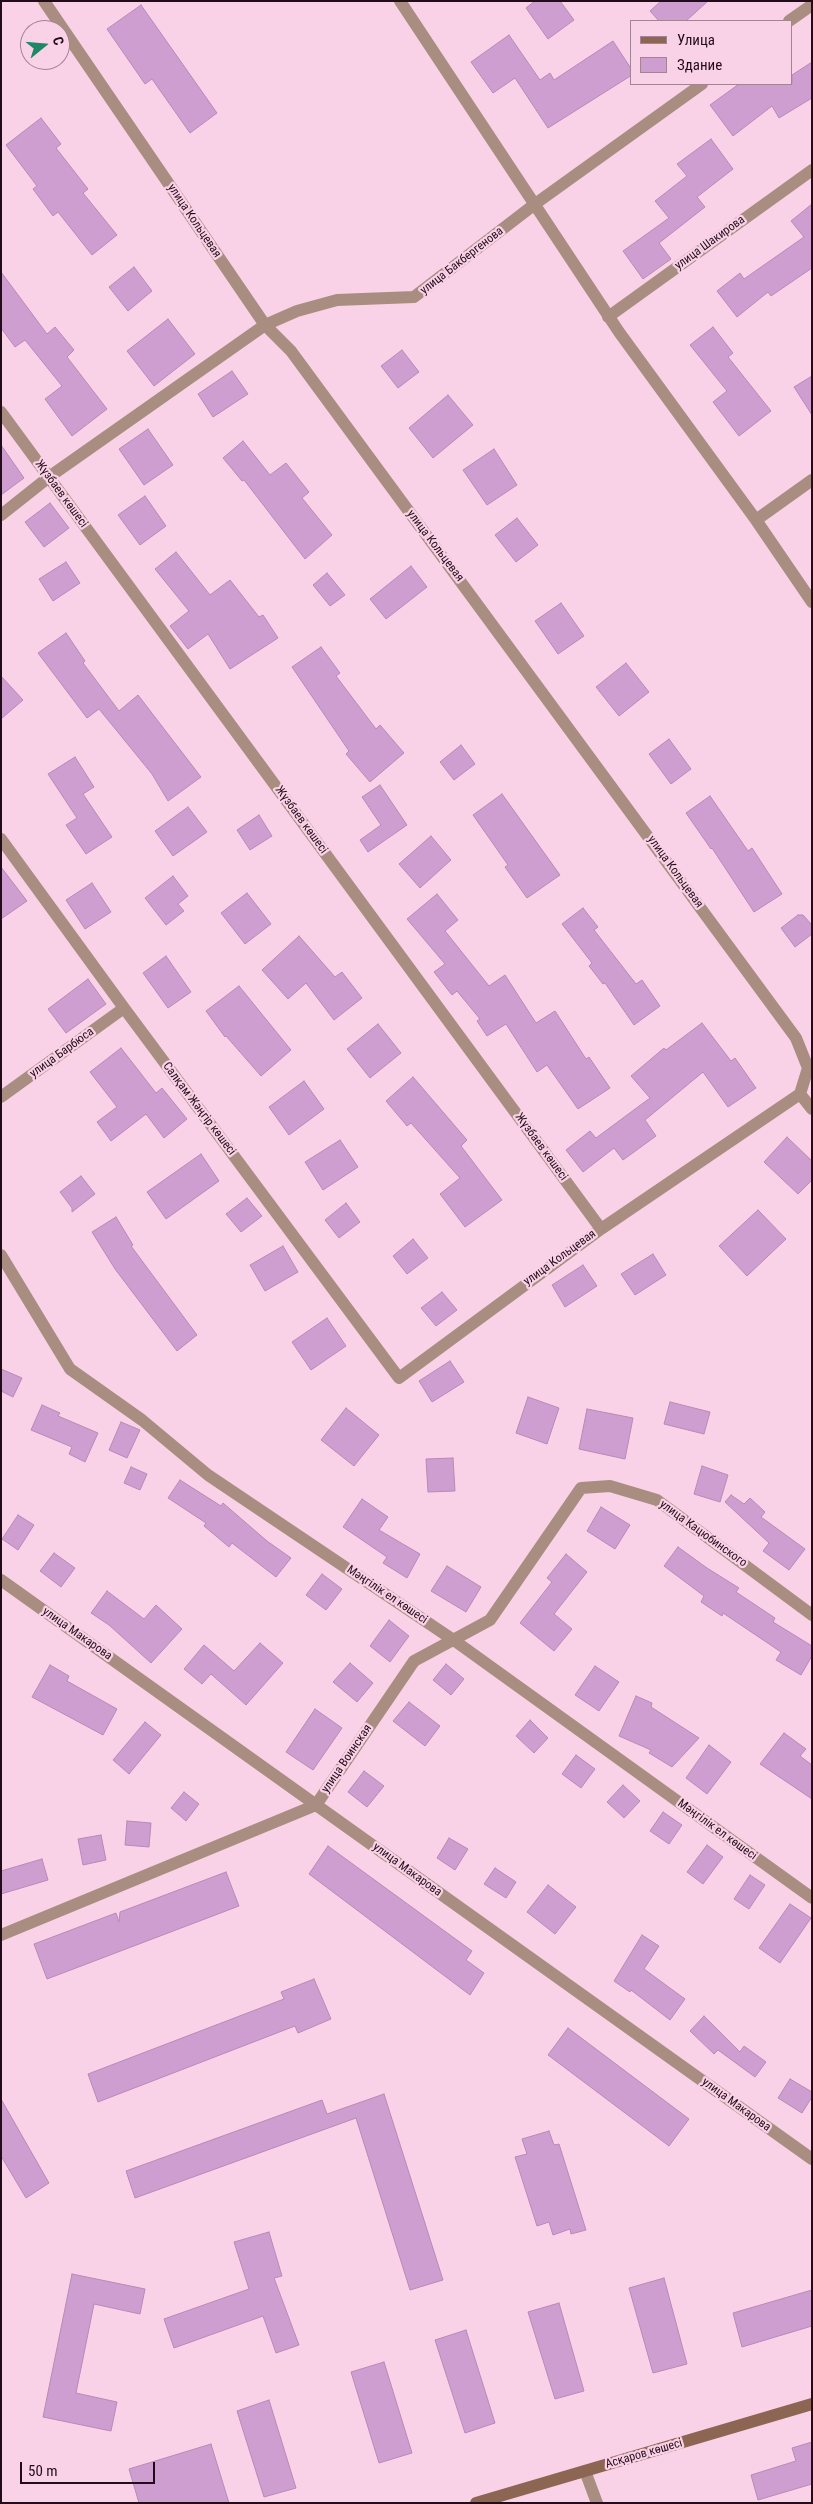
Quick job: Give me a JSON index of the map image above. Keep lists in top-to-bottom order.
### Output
{
  "streets": {
    "main road": ["Асқаров көшесі"],
    "street": [
      "улица Кольцевая",
      "улица Шакирова",
      "улица Бакбергенова",
      "Жүзбаев көшесі",
      "улица Барбюса",
      "Салқам Жәңгір көшесі",
      "улица Кацюбинского",
      "Мәңгілік ел көшесі",
      "улица Макарова",
      "улица Воинская"
    ]
  },
  "crossings": [
    ["улица Кольцевая", "улица Бакбергенова"],
    ["улица Кольцевая", "Жүзбаев көшесі"],
    ["улица Кольцевая", "Салқам Жәңгір көшесі"],
    ["улица Бакбергенова", "Жүзбаев көшесі"],
    ["улица Барбюса", "Салқам Жәңгір көшесі"],
    ["улица Кацюбинского", "улица Воинская"],
    ["Мәңгілік ел көшесі", "улица Воинская"],
    ["улица Макарова", "улица Воинская"]
  ],
  "legend": ["Улица", "Здание"],
  "scale_bar": "50 m",
  "north": "right"
}
